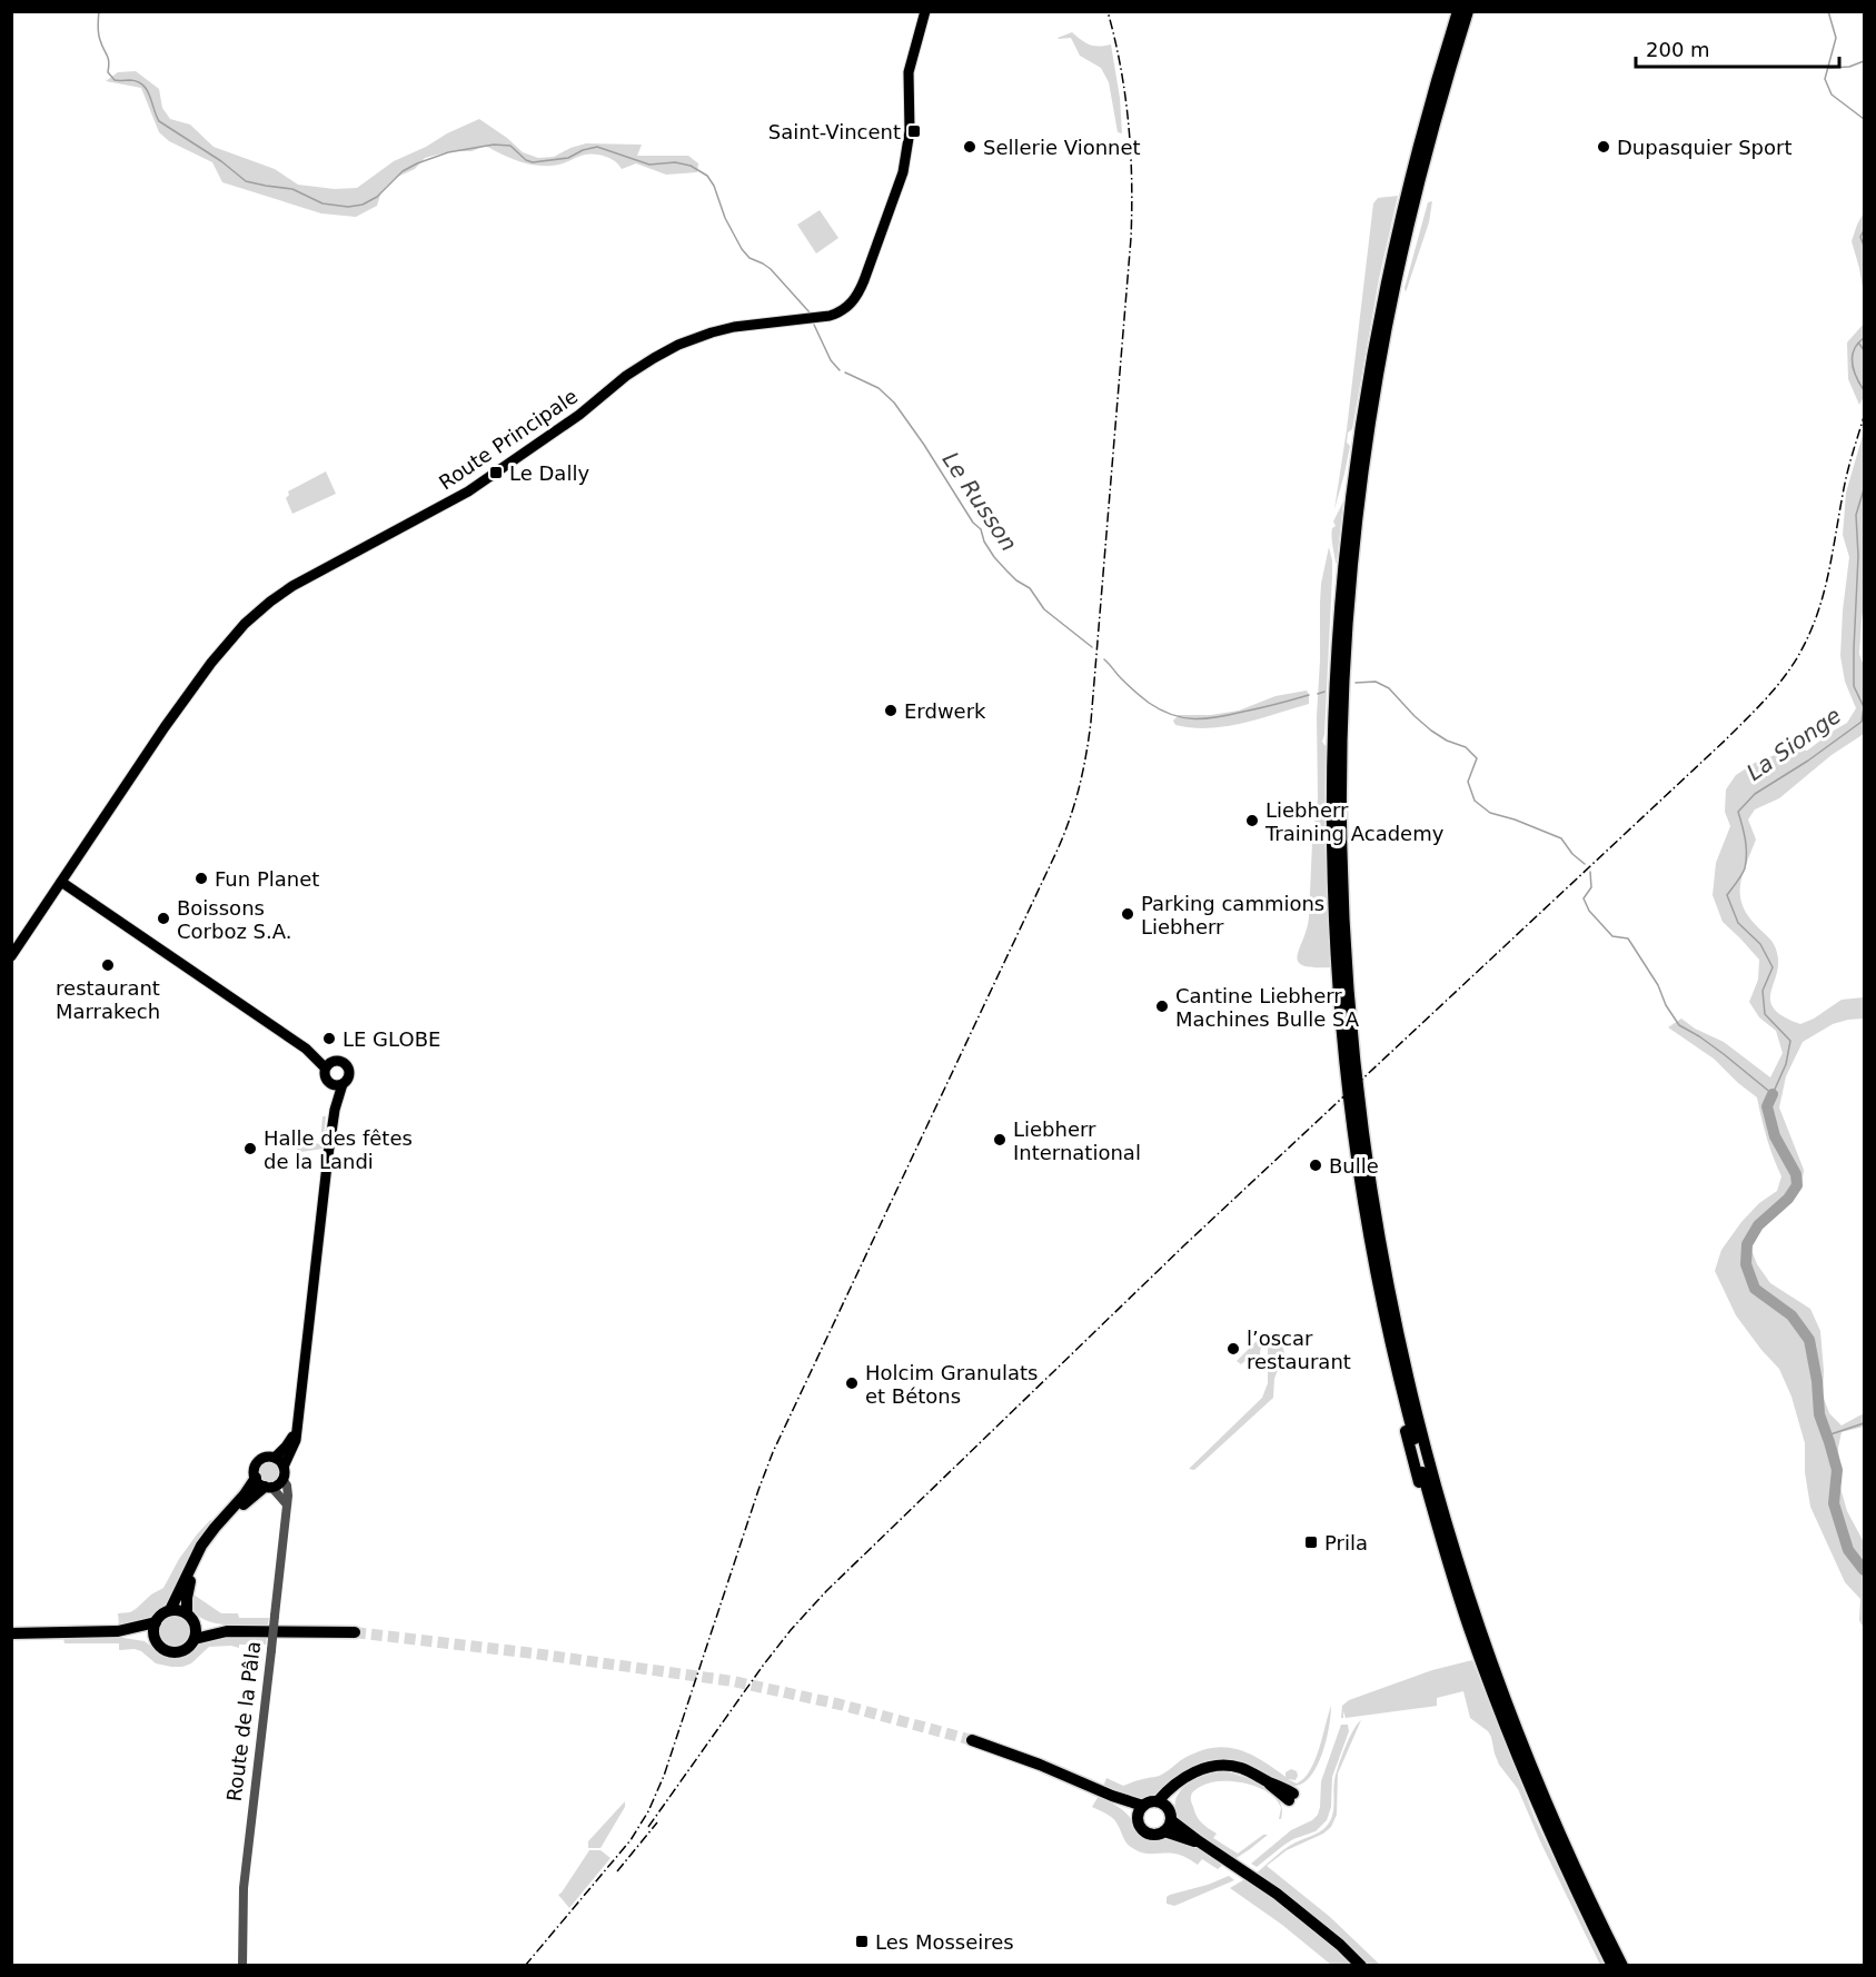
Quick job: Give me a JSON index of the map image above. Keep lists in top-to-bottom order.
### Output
{
  "streets": {
    "main road": ["Route Principale"],
    "street": ["Route de la Pâla"]
  },
  "water": ["Le Russon", "La Sionge"],
  "places": {
    "transit": [
      "Saint-Vincent",
      "Le Dally",
      "Prila",
      "Les Mosseires"
    ],
    "other": [
      "Sellerie Vionnet",
      "Dupasquier Sport",
      "Erdwerk",
      "Liebherr Training Academy",
      "Fun Planet",
      "Parking cammions Liebherr",
      "Boissons Corboz S.A.",
      "restaurant Marrakech",
      "Cantine Liebherr Machines Bulle SA",
      "LE GLOBE",
      "Liebherr International",
      "Halle des fêtes de la Landi",
      "Bulle",
      "l’oscar restaurant",
      "Holcim Granulats et Bétons"
    ]
  },
  "scale_bar": "200 m"
}
